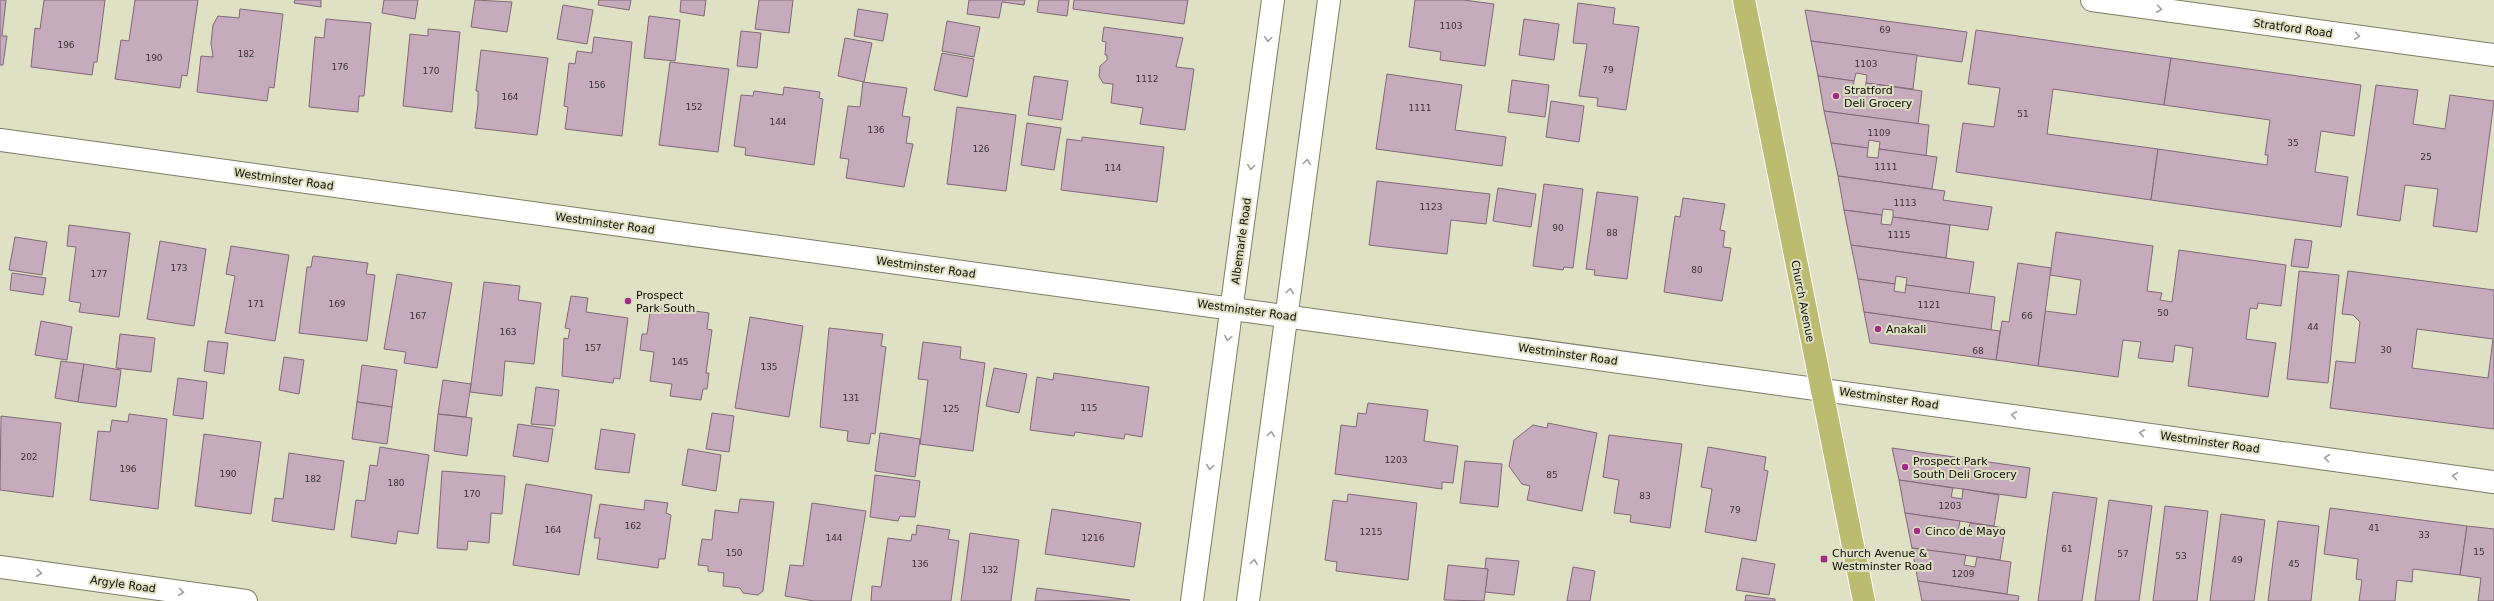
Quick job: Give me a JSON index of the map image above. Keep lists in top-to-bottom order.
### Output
{
  "streets": {
    "main road": ["Church Avenue"],
    "street": [
      "Stratford Road",
      "Westminster Road",
      "Albemarle Road",
      "Argyle Road"
    ]
  },
  "crossings": [
    ["Westminster Road", "Albemarle Road"],
    ["Westminster Road", "Church Avenue"]
  ],
  "one_way": ["Stratford Road", "Argyle Road"],
  "places": {
    "other": [
      "Stratford Deli Grocery",
      "Prospect Park South",
      "Anakali",
      "Prospect Park South Deli Grocery",
      "Cinco de Mayo"
    ],
    "transit": ["Church Avenue & Westminster Road"]
  },
  "house_numbers": [
    "1103",
    "69",
    "196",
    "182",
    "190",
    "1103",
    "176",
    "79",
    "170",
    "1112",
    "156",
    "164",
    "152",
    "1111",
    "51",
    "144",
    "136",
    "1109",
    "35",
    "126",
    "25",
    "1111",
    "114",
    "1113",
    "1123",
    "90",
    "88",
    "1115",
    "173",
    "80",
    "177",
    "171",
    "169",
    "1121",
    "50",
    "167",
    "66",
    "44",
    "163",
    "157",
    "30",
    "68",
    "145",
    "135",
    "131",
    "115",
    "125",
    "202",
    "1203",
    "196",
    "190",
    "85",
    "182",
    "180",
    "170",
    "83",
    "1203",
    "79",
    "162",
    "41",
    "164",
    "1215",
    "33",
    "144",
    "1216",
    "61",
    "15",
    "150",
    "57",
    "53",
    "49",
    "136",
    "45",
    "132",
    "1209"
  ]
}
